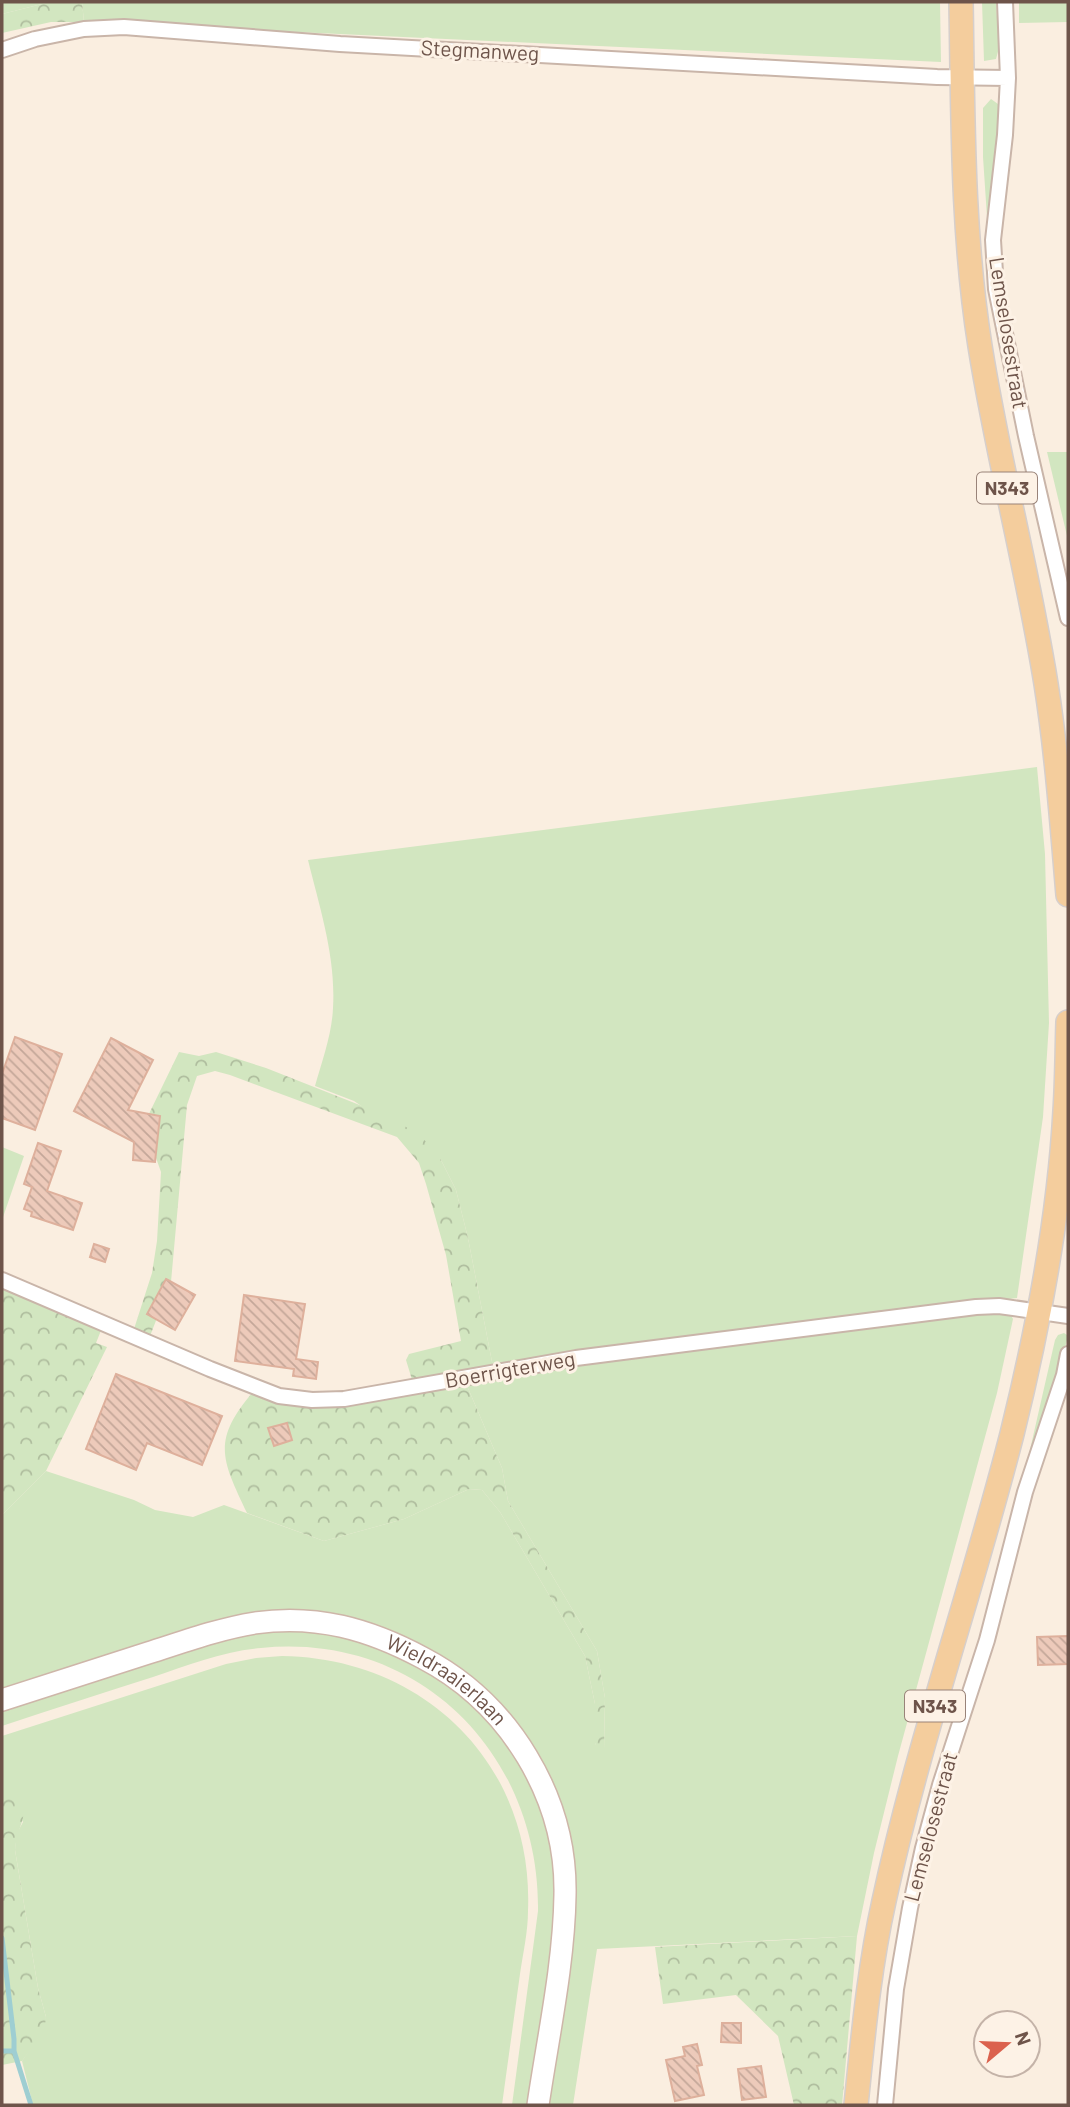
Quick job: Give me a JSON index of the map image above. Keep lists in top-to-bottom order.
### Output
{
  "streets": {
    "main road": ["N343"],
    "street": [
      "Stegmanweg",
      "Lemselosestraat",
      "Boerrigterweg",
      "Wieldraaierlaan"
    ]
  },
  "crossings": [
    ["Stegmanweg", "Lemselosestraat"],
    ["Stegmanweg", "N343"],
    ["N343", "Boerrigterweg"]
  ],
  "north": "right"
}
